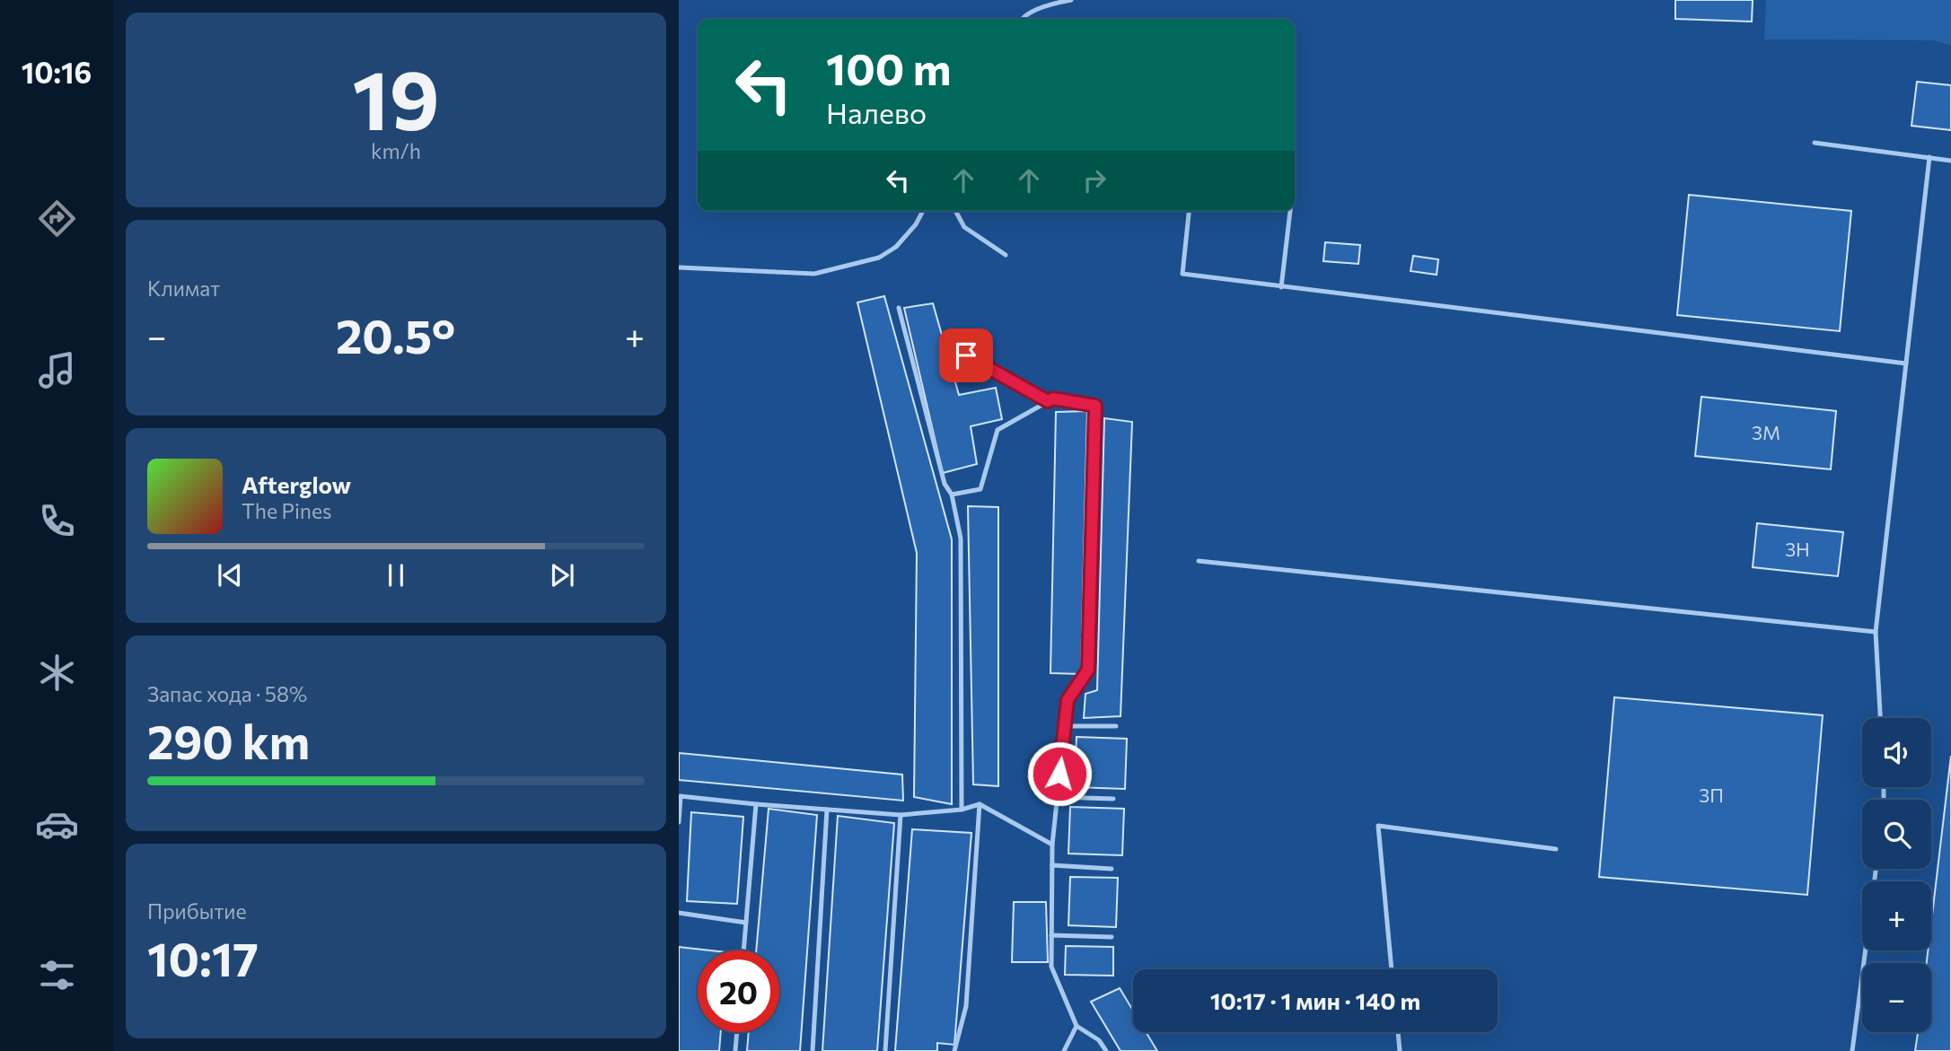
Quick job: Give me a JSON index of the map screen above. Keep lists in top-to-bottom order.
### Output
{
  "house_numbers": ["3М", "3Н", "3П"],
  "page": {
    "tabs": "10:16",
    "tile": [
      ["19", "km/h"],
      "Климат",
      ["Запас хода · 58%", "290 km"],
      ["Прибытие", "10:17"]
    ],
    "turn": ["100 m", "Налево"],
    "heat": ["−", "20.5°", "+"],
    "song": ["Afterglow", "The Pines"],
    "map_buttons": ["+", "−"],
    "limit": "20",
    "trip": "10:17 · 1 мин · 140 m"
  }
}
